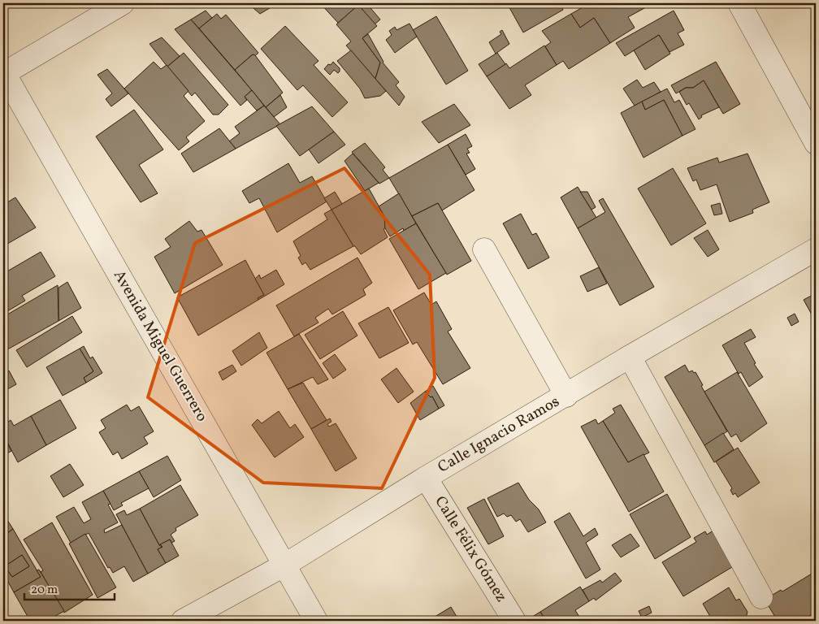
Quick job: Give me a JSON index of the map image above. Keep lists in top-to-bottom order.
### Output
{
  "streets": {
    "street": ["Avenida Miguel Guerrero", "Calle Ignacio Ramos", "Calle Félix Gómez"]
  },
  "crossings": [
    ["Avenida Miguel Guerrero", "Calle Ignacio Ramos"],
    ["Calle Ignacio Ramos", "Calle Félix Gómez"]
  ],
  "scale_bar": "20 m"
}
